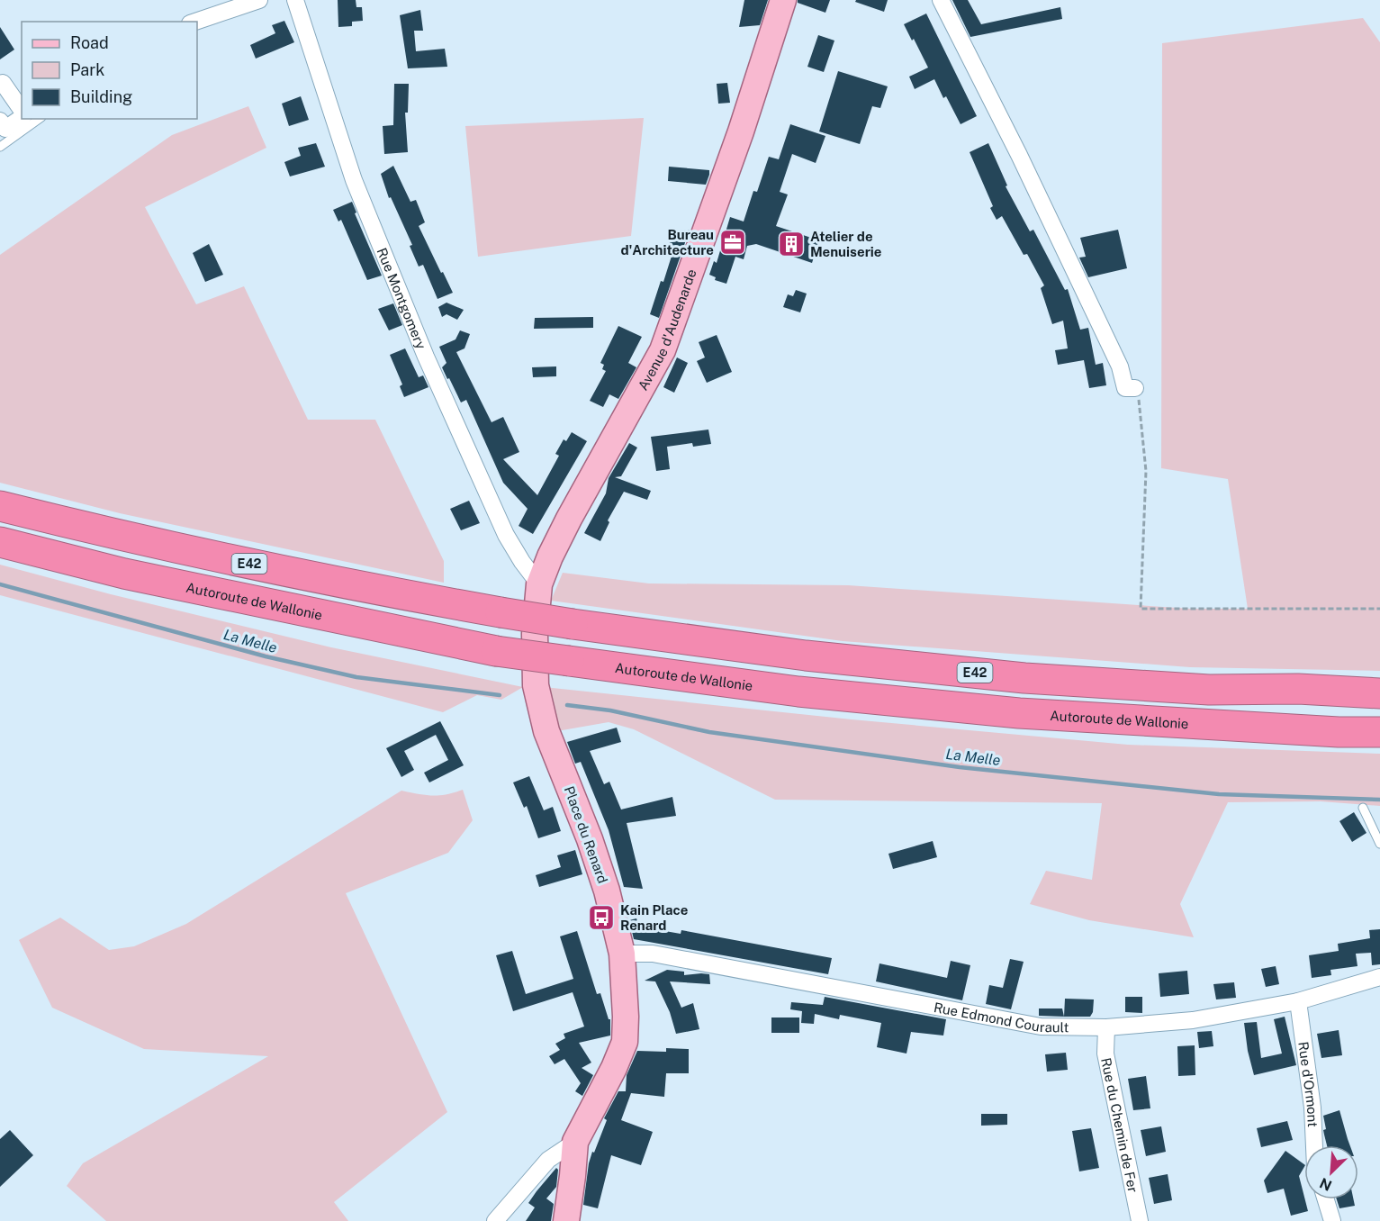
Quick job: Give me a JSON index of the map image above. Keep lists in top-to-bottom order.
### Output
{
  "streets": {
    "highway": ["E42", "Autoroute de Wallonie"],
    "main road": ["Avenue d'Audenarde", "Place du Renard"],
    "street": [
      "Rue Montgomery",
      "Rue Edmond Courault",
      "Rue d'Ormont",
      "Rue du Chemin de Fer"
    ]
  },
  "crossings": [
    ["Rue Montgomery", "Avenue d'Audenarde"],
    ["Rue Montgomery", "Place du Renard"],
    ["Avenue d'Audenarde", "Place du Renard"],
    ["Place du Renard", "Rue Edmond Courault"],
    ["Rue Edmond Courault", "Rue d'Ormont"],
    ["Rue Edmond Courault", "Rue du Chemin de Fer"]
  ],
  "water": ["La Melle"],
  "places": {
    "office": ["Bureau d'Architecture"],
    "building": ["Atelier de Menuiserie"],
    "bus stop": ["Kain Place Renard"]
  },
  "legend": ["Road", "Park", "Building"],
  "north": "bottom left"
}
